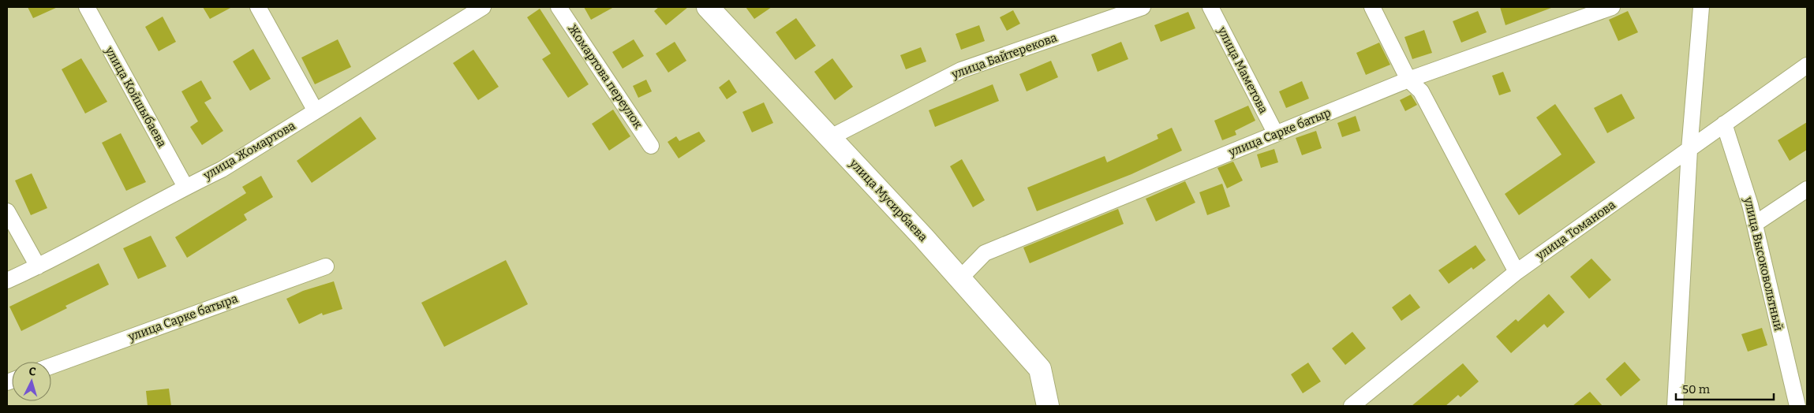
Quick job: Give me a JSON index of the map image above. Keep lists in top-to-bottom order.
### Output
{
  "streets": {
    "street": [
      "улица Байтерекова",
      "улица Маметова",
      "Жомартова переулок",
      "улица Койшыбаева",
      "улица Сарке батыр",
      "улица Жомартова",
      "улица Мусирбаева",
      "улица Томанова",
      "улица Высоковольтный",
      "улица Сарке батыра"
    ]
  },
  "crossings": [
    ["улица Байтерекова", "улица Мусирбаева"],
    ["улица Маметова", "улица Сарке батыр"],
    ["улица Койшыбаева", "улица Жомартова"],
    ["улица Сарке батыр", "улица Мусирбаева"],
    ["улица Томанова", "улица Высоковольтный"]
  ],
  "scale_bar": "50 m",
  "north": "top"
}
